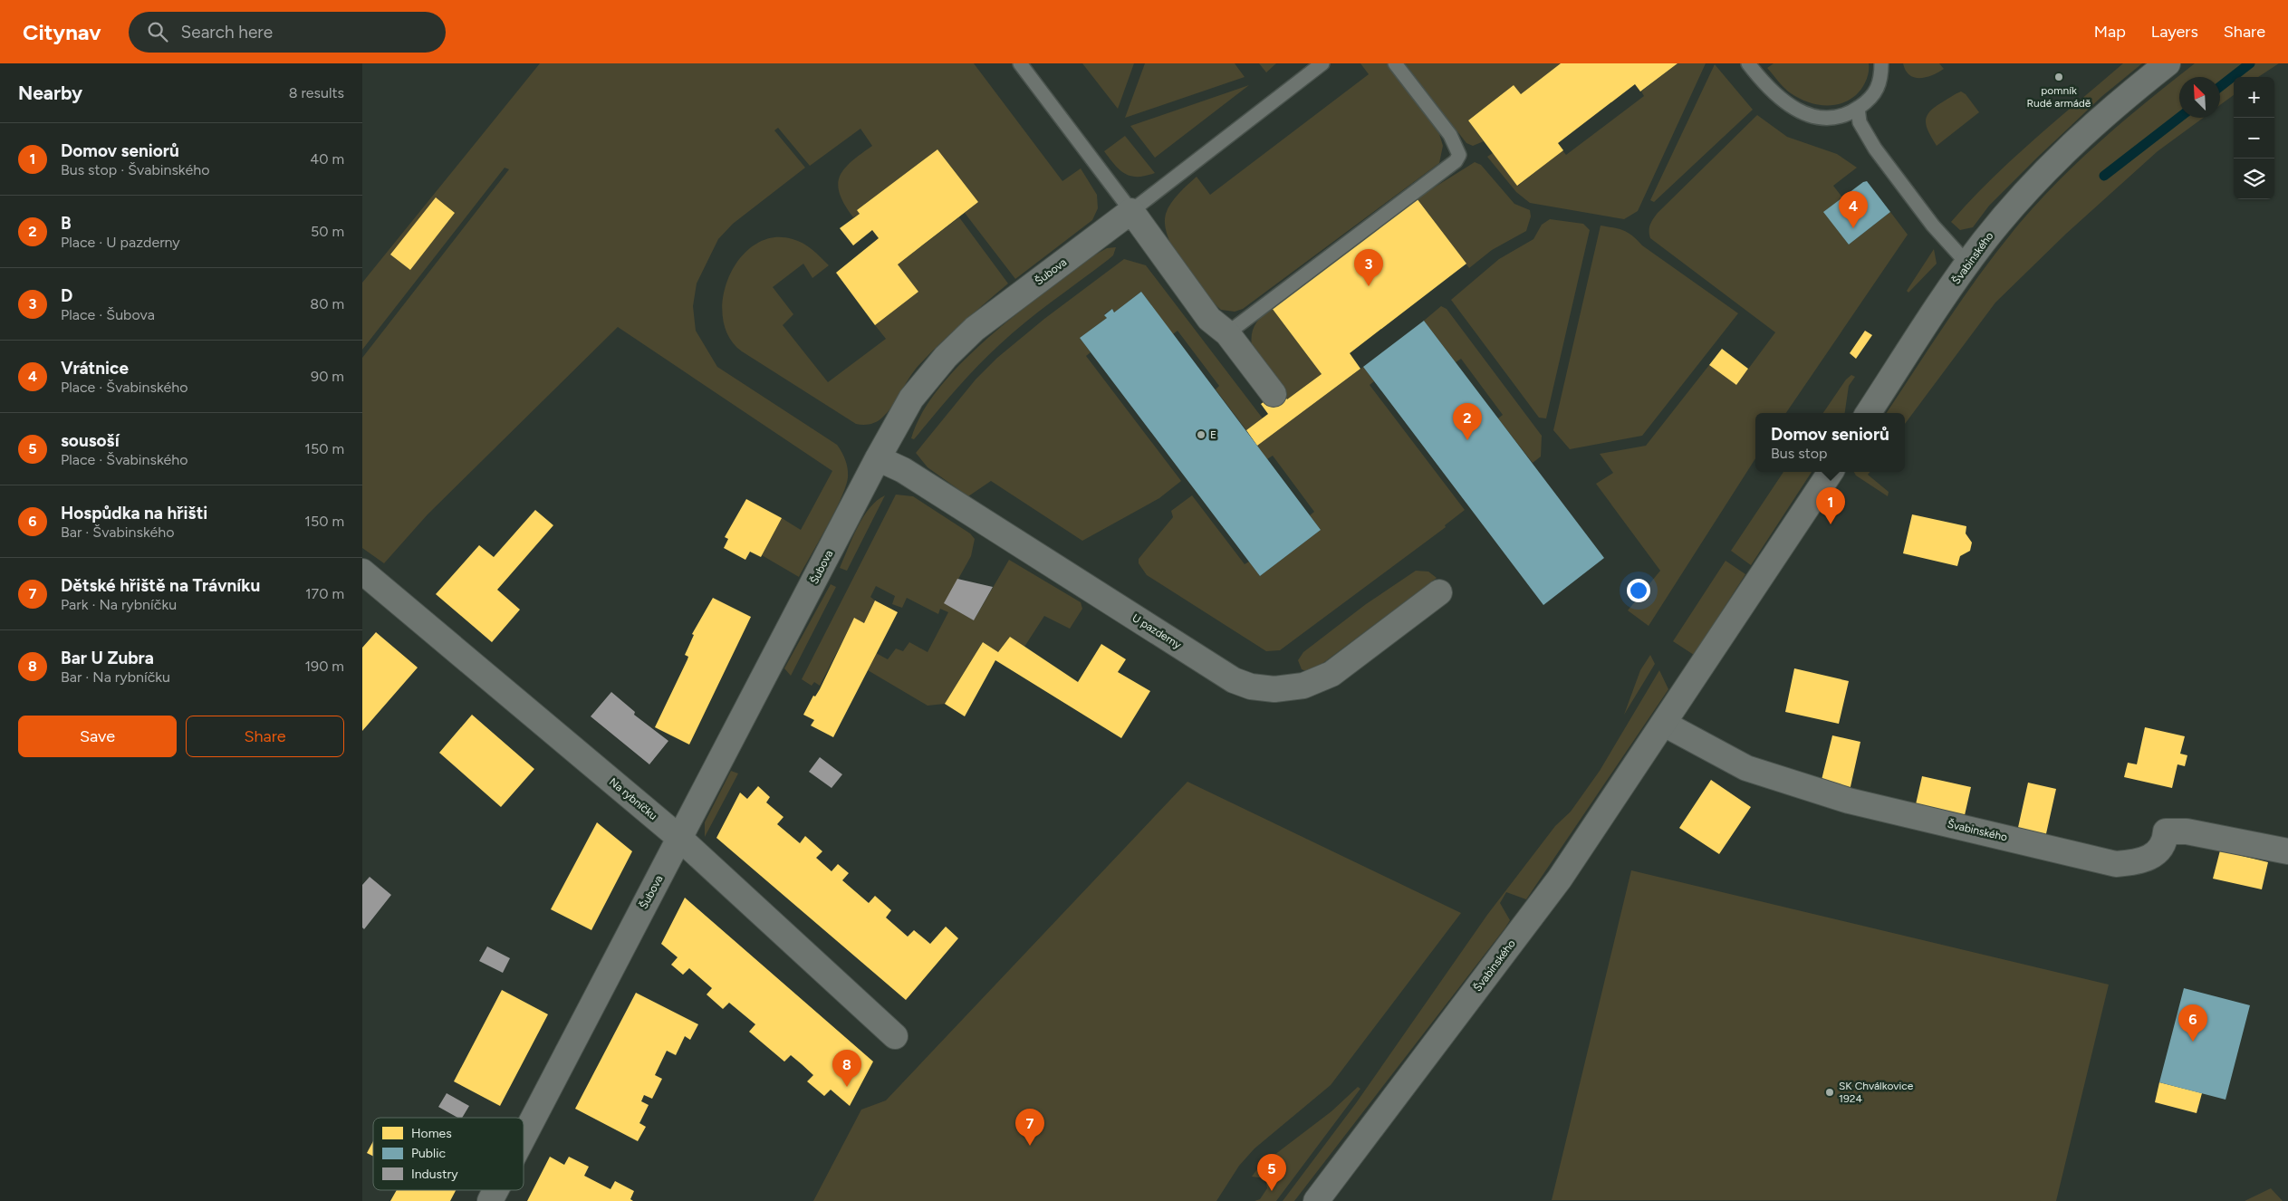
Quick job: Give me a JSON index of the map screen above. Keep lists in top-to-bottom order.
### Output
{
  "streets": {
    "street": [
      "Švabinského",
      "Šubova",
      "U pazderny",
      "Na rybníčku"
    ]
  },
  "crossings": [
    ["Šubova", "U pazderny"],
    ["Šubova", "Na rybníčku"]
  ],
  "places": ["pomník Rudé armádě", "E", "SK Chválkovice 1924"],
  "legend": ["Homes", "Public", "Industry"],
  "north": "top left",
  "page": {
    "header": "Citynav",
    "search": "Search here",
    "nav": ["Map", "Layers", "Share"],
    "heading": ["Nearby", "8 results"],
    "map_buttons": ["+", "−"],
    "list": [
      {
        "mark": "1",
        "name": "Domov seniorů",
        "note": "Bus stop · Švabinského",
        "value": "40 m"
      },
      {
        "mark": "2",
        "name": "B",
        "note": "Place · U pazderny",
        "value": "50 m"
      },
      {
        "mark": "3",
        "name": "D",
        "note": "Place · Šubova",
        "value": "80 m"
      },
      {
        "mark": "4",
        "name": "Vrátnice",
        "note": "Place · Švabinského",
        "value": "90 m"
      },
      {
        "mark": "5",
        "name": "sousoší",
        "note": "Place · Švabinského",
        "value": "150 m"
      },
      {
        "mark": "6",
        "name": "Hospůdka na hřišti",
        "note": "Bar · Švabinského",
        "value": "150 m"
      },
      {
        "mark": "7",
        "name": "Dětské hřiště na Trávníku",
        "note": "Park · Na rybníčku",
        "value": "170 m"
      },
      {
        "mark": "8",
        "name": "Bar U Zubra",
        "note": "Bar · Na rybníčku",
        "value": "190 m"
      }
    ],
    "pins": [
      "4",
      "3",
      "2",
      "1",
      "6",
      "8",
      "7",
      "5"
    ],
    "popup": ["Domov seniorů", "Bus stop"],
    "buttons": ["Save", "Share"]
  }
}
